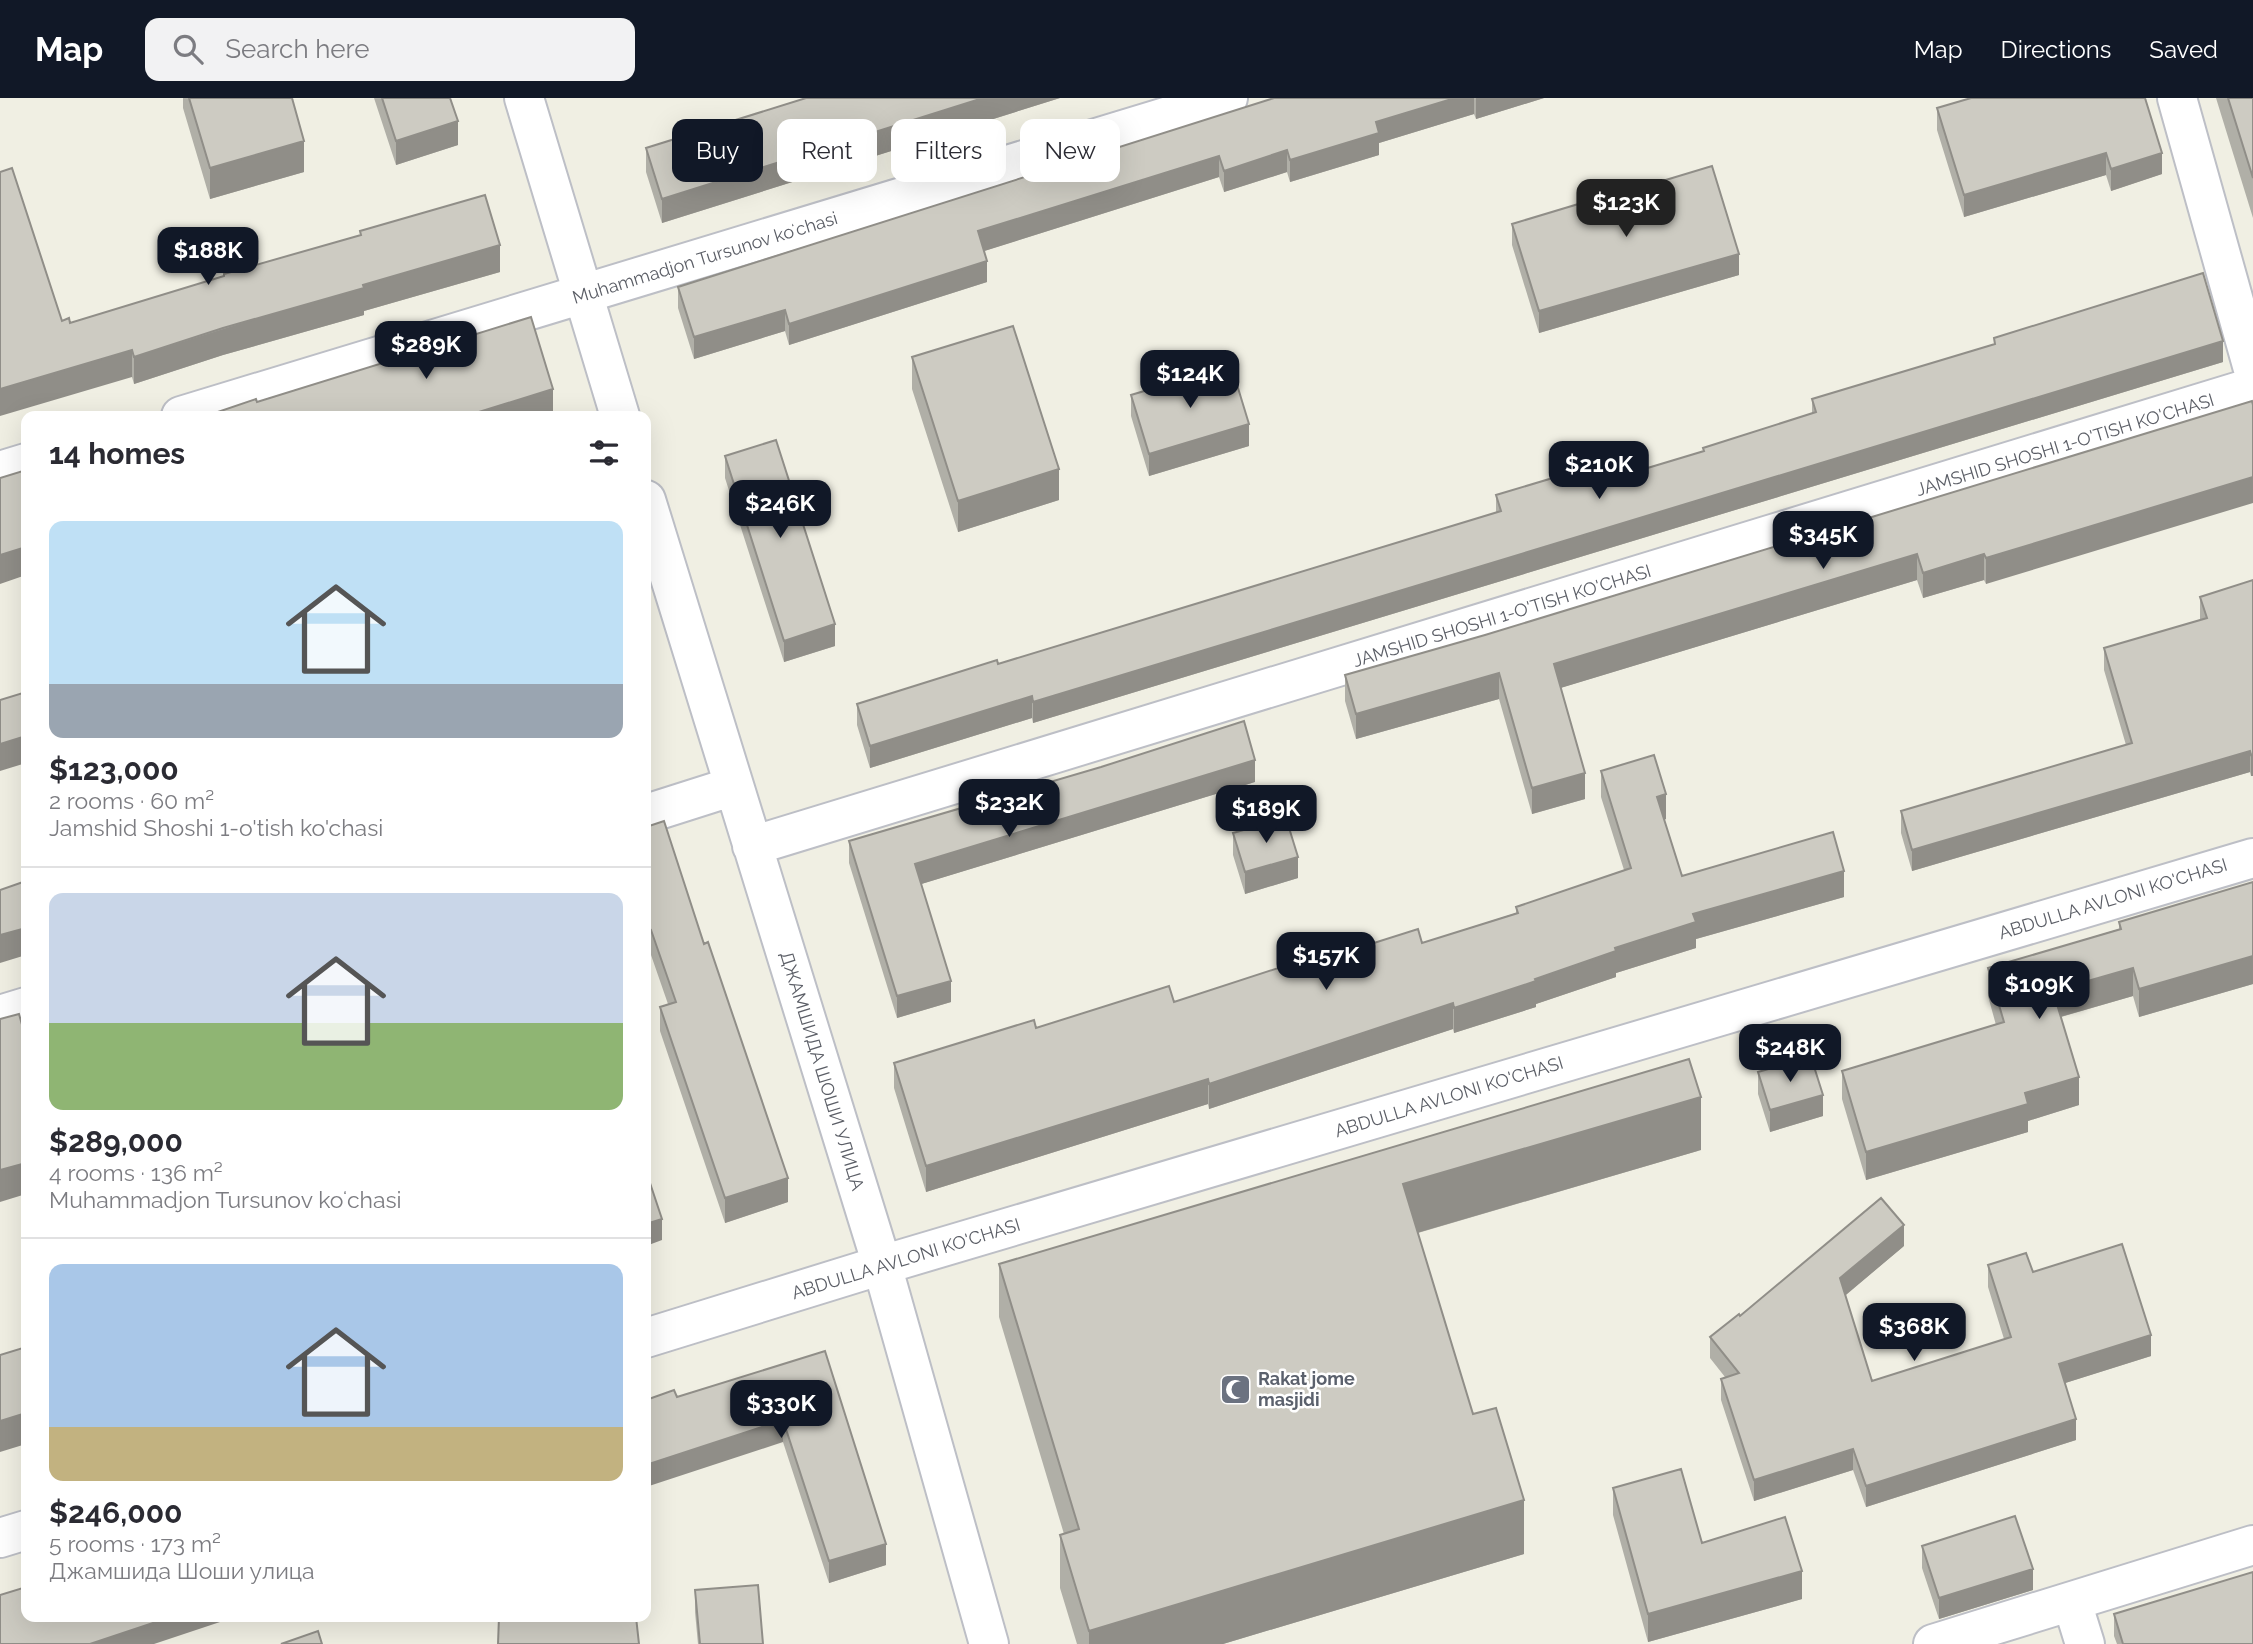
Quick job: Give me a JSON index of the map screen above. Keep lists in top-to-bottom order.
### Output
{
  "streets": {
    "street": [
      "Muhammadjon Tursunov koʻchasi",
      "JAMSHID SHOSHI 1-O'TISH KO'CHASI",
      "ABDULLA AVLONI KO'CHASI",
      "ДЖАМШИДА ШОШИ УЛИЦА"
    ]
  },
  "crossings": [
    ["JAMSHID SHOSHI 1-O'TISH KO'CHASI", "ДЖАМШИДА ШОШИ УЛИЦА"],
    ["ABDULLA AVLONI KO'CHASI", "ДЖАМШИДА ШОШИ УЛИЦА"]
  ],
  "places": {
    "mosque": ["Rakat jome masjidi"]
  },
  "page": {
    "header": "Map",
    "search": "Search here",
    "nav": ["Map", "Directions", "Saved"],
    "chip": [
      "Buy",
      "Rent",
      "Filters",
      "New"
    ],
    "price": [
      "$123K",
      "$188K",
      "$289K",
      "$124K",
      "$210K",
      "$246K",
      "$345K",
      "$232K",
      "$189K",
      "$157K",
      "$109K",
      "$248K",
      "$368K",
      "$330K"
    ],
    "heading": "14 homes",
    "list": [
      {
        "name": "$123,000",
        "note": "2 rooms · 60 m² · Jamshid Shoshi 1-o'tish ko'chasi"
      },
      {
        "name": "$289,000",
        "note": "4 rooms · 136 m² · Muhammadjon Tursunov koʻchasi"
      },
      {
        "name": "$246,000",
        "note": "5 rooms · 173 m² · Джамшида Шоши улица"
      }
    ]
  }
}
